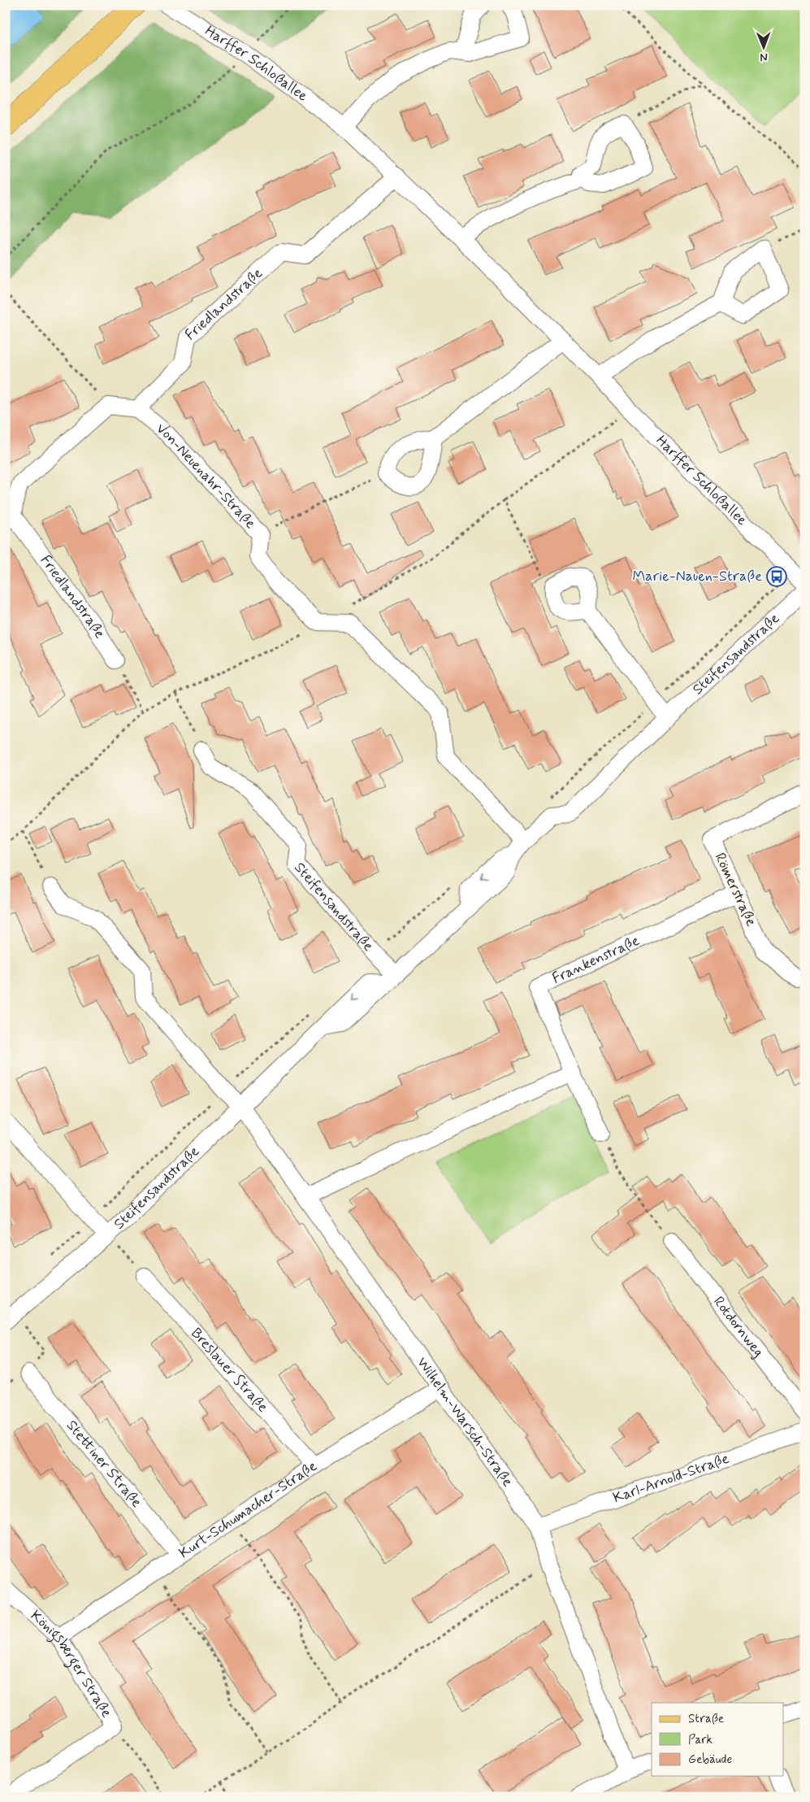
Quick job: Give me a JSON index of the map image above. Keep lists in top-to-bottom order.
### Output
{
  "streets": {
    "street": [
      "Harffer Schloßallee",
      "Friedlandstraße",
      "Von-Neuenahr-Straße",
      "Steifensandstraße",
      "Römerstraße",
      "Frankenstraße",
      "Rotdornweg",
      "Breslauer Straße",
      "Wilhelm-Warsch-Straße",
      "Stettiner Straße",
      "Karl-Arnold-Straße",
      "Kurt-Schumacher-Straße",
      "Königsberger Straße"
    ]
  },
  "crossings": [
    ["Harffer Schloßallee", "Friedlandstraße"],
    ["Friedlandstraße", "Von-Neuenahr-Straße"],
    ["Steifensandstraße", "Wilhelm-Warsch-Straße"],
    ["Römerstraße", "Frankenstraße"],
    ["Breslauer Straße", "Kurt-Schumacher-Straße"],
    ["Wilhelm-Warsch-Straße", "Karl-Arnold-Straße"],
    ["Wilhelm-Warsch-Straße", "Kurt-Schumacher-Straße"],
    ["Stettiner Straße", "Kurt-Schumacher-Straße"],
    ["Kurt-Schumacher-Straße", "Königsberger Straße"]
  ],
  "places": {
    "bus stop": ["Marie-Nauen-Straße"]
  },
  "legend": ["Straße", "Park", "Gebäude"],
  "north": "bottom"
}
